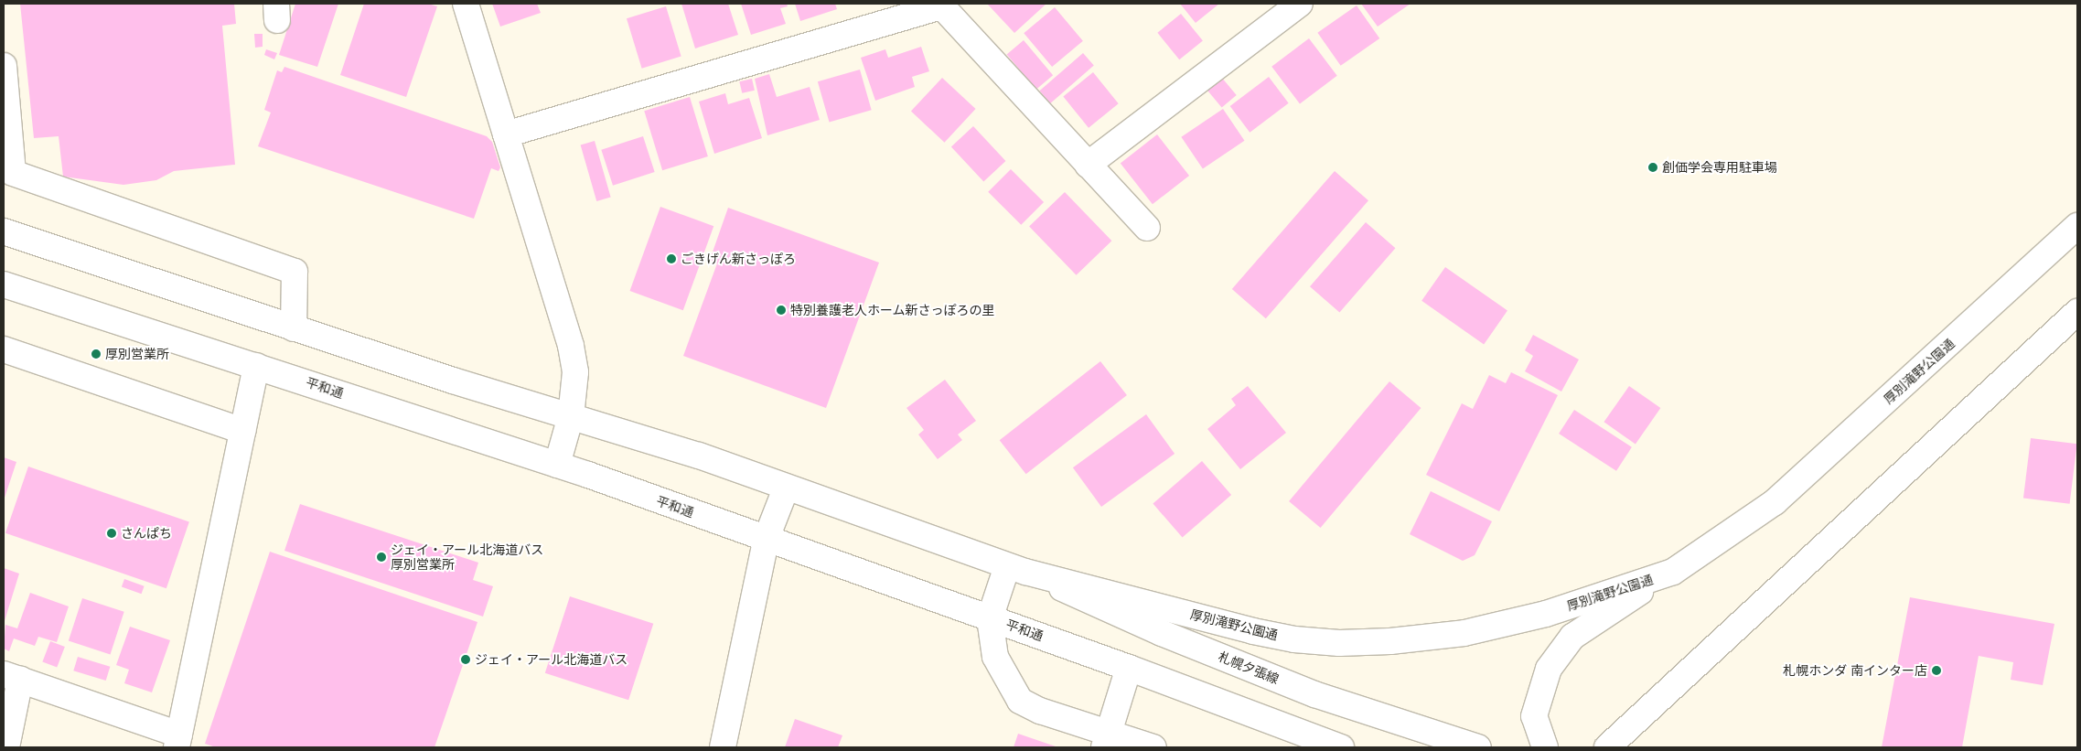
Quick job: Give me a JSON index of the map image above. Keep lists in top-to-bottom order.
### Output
{
  "streets": {
    "main road": ["厚別滝野公園通", "平和通", "札幌夕張線"]
  },
  "crossings": [
    ["厚別滝野公園通", "札幌夕張線"]
  ],
  "places": [
    "創価学会専用駐車場",
    "ごきげん新さっぽろ",
    "特別養護老人ホーム新さっぽろの里",
    "厚別営業所",
    "さんぱち",
    "ジェイ・アール北海道バス 厚別営業所",
    "ジェイ・アール北海道バス",
    "札幌ホンダ 南インター店"
  ]
}
